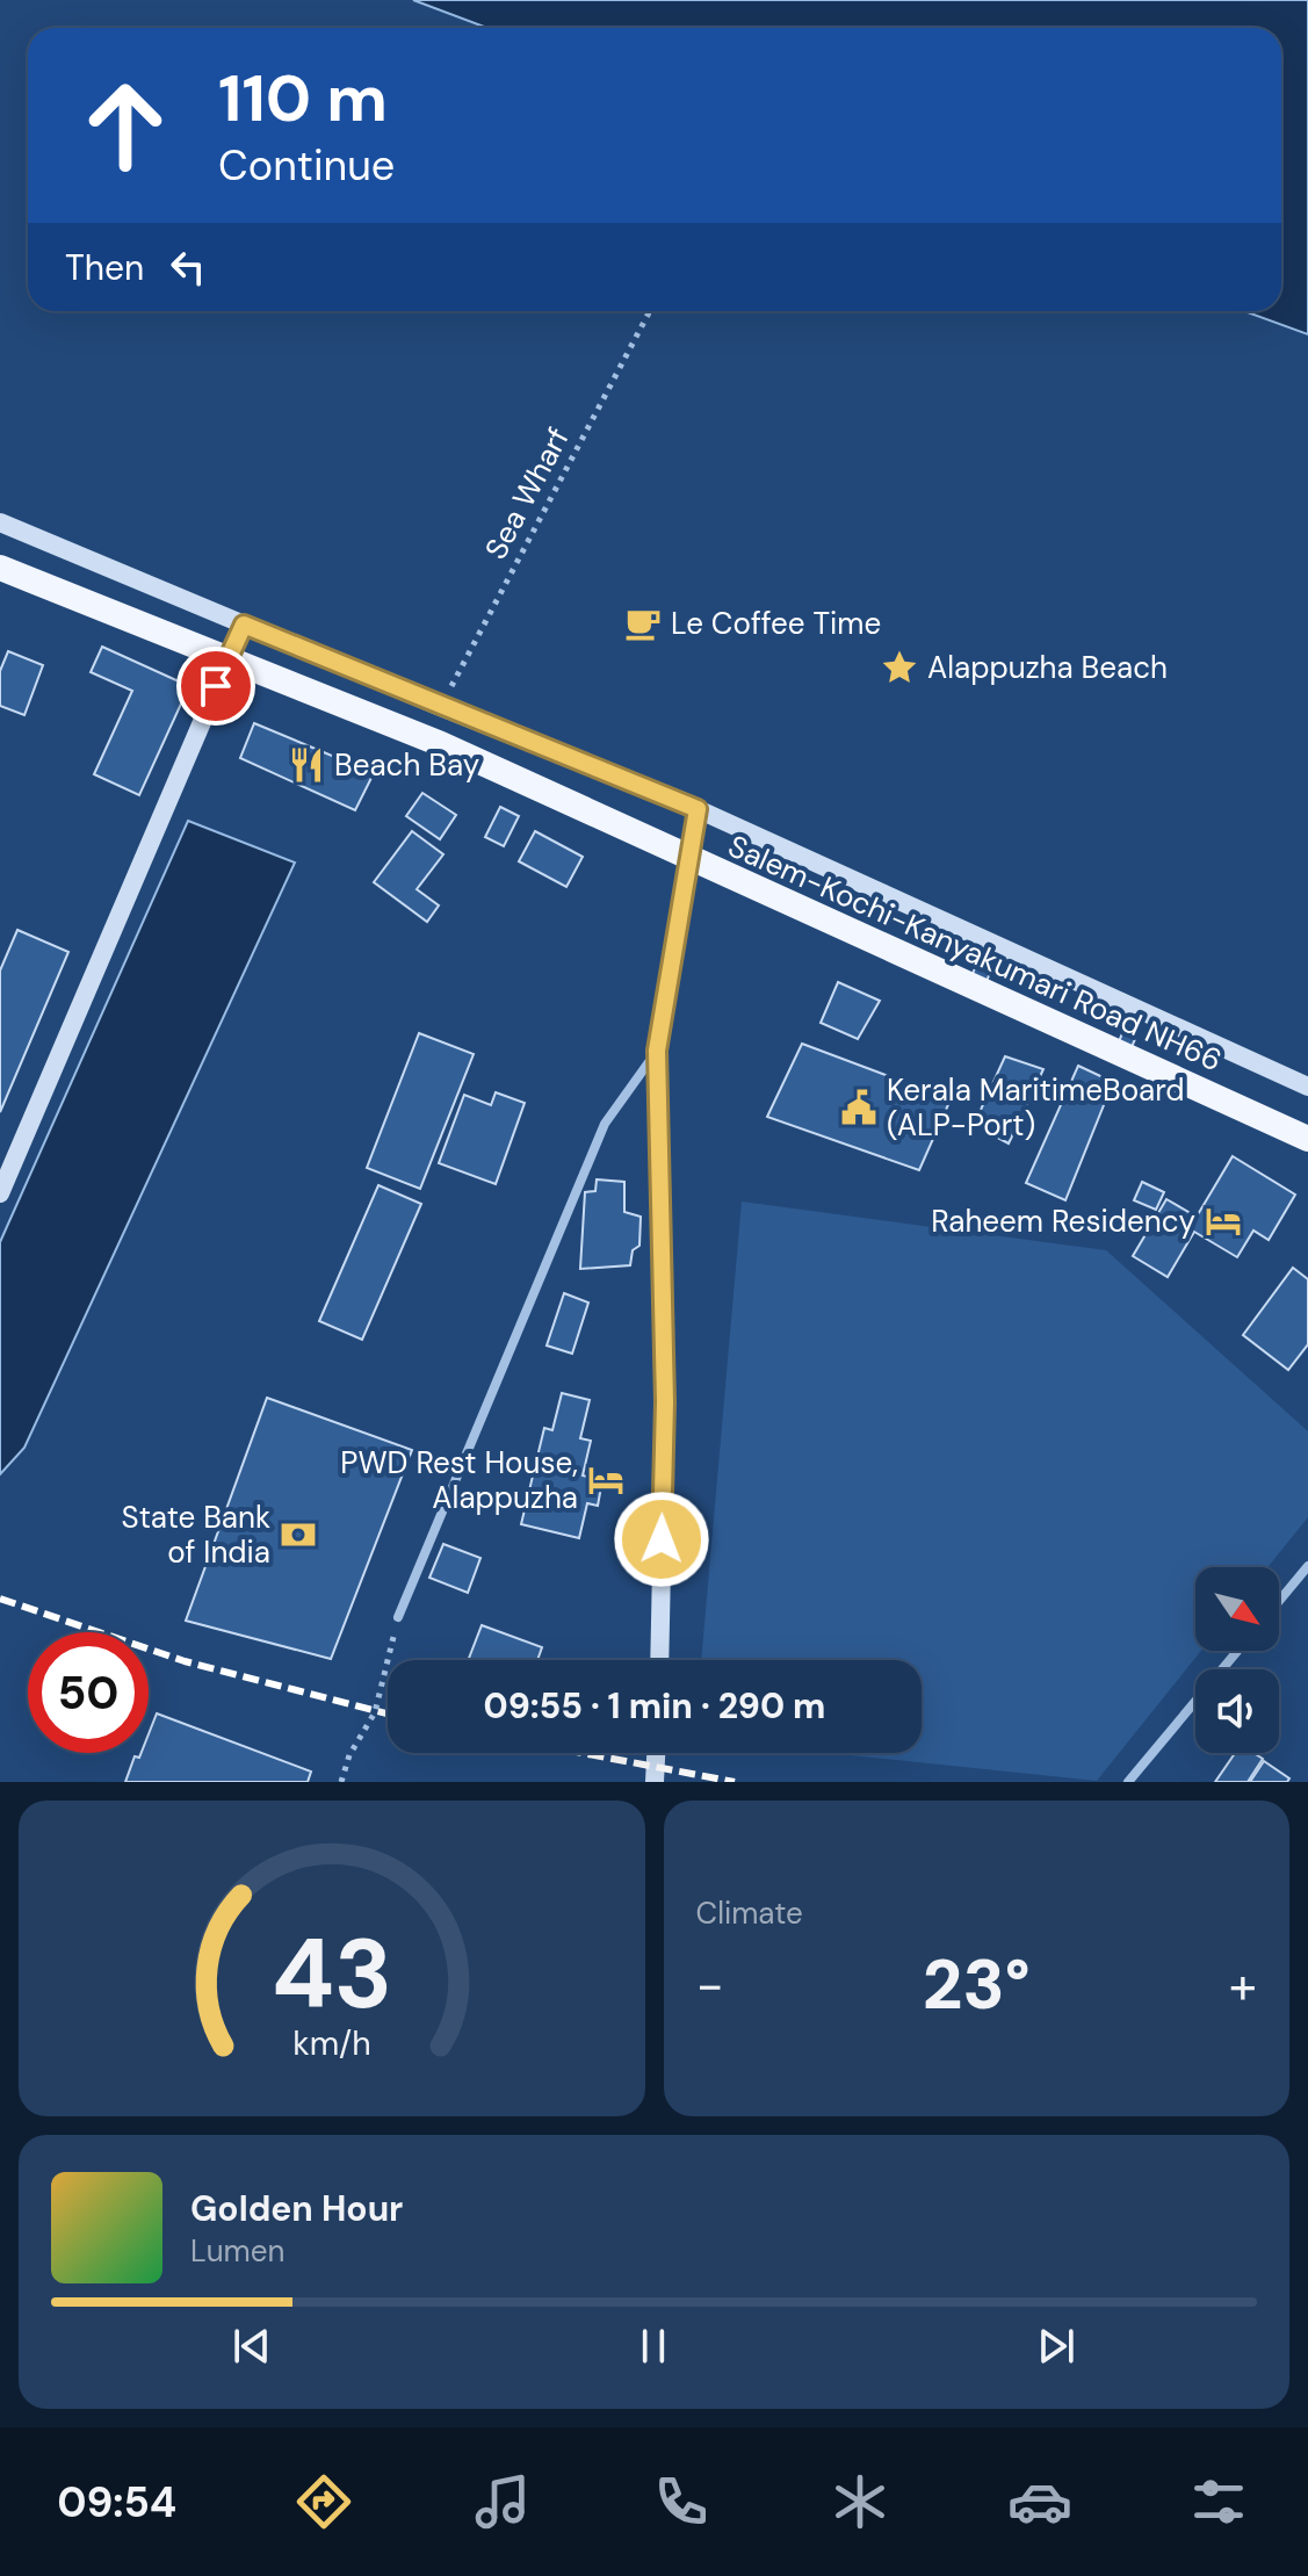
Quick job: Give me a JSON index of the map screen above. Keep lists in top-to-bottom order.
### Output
{
  "streets": {
    "highway": ["Salem-Kochi-Kanyakumari Road NH66"],
    "path": ["Sea Wharf"]
  },
  "places": {
    "cafe": ["Le Coffee Time"],
    "place": ["Alappuzha Beach"],
    "restaurant": ["Beach Bay"],
    "public building": ["Kerala MaritimeBoard (ALP-Port)"],
    "hotel": ["Raheem Residency", "PWD Rest House, Alappuzha"],
    "bank": ["State Bank of India"]
  },
  "north": "bottom right",
  "page": {
    "turn": ["110 m", "Continue"],
    "then": "Then",
    "limit": "50",
    "trip": "09:55 · 1 min · 290 m",
    "tile": "Climate",
    "heat": ["−", "23°", "+"],
    "song": ["Golden Hour", "Lumen"],
    "tabs": "09:54",
    "gauge": ["43", "km/h"]
  }
}
